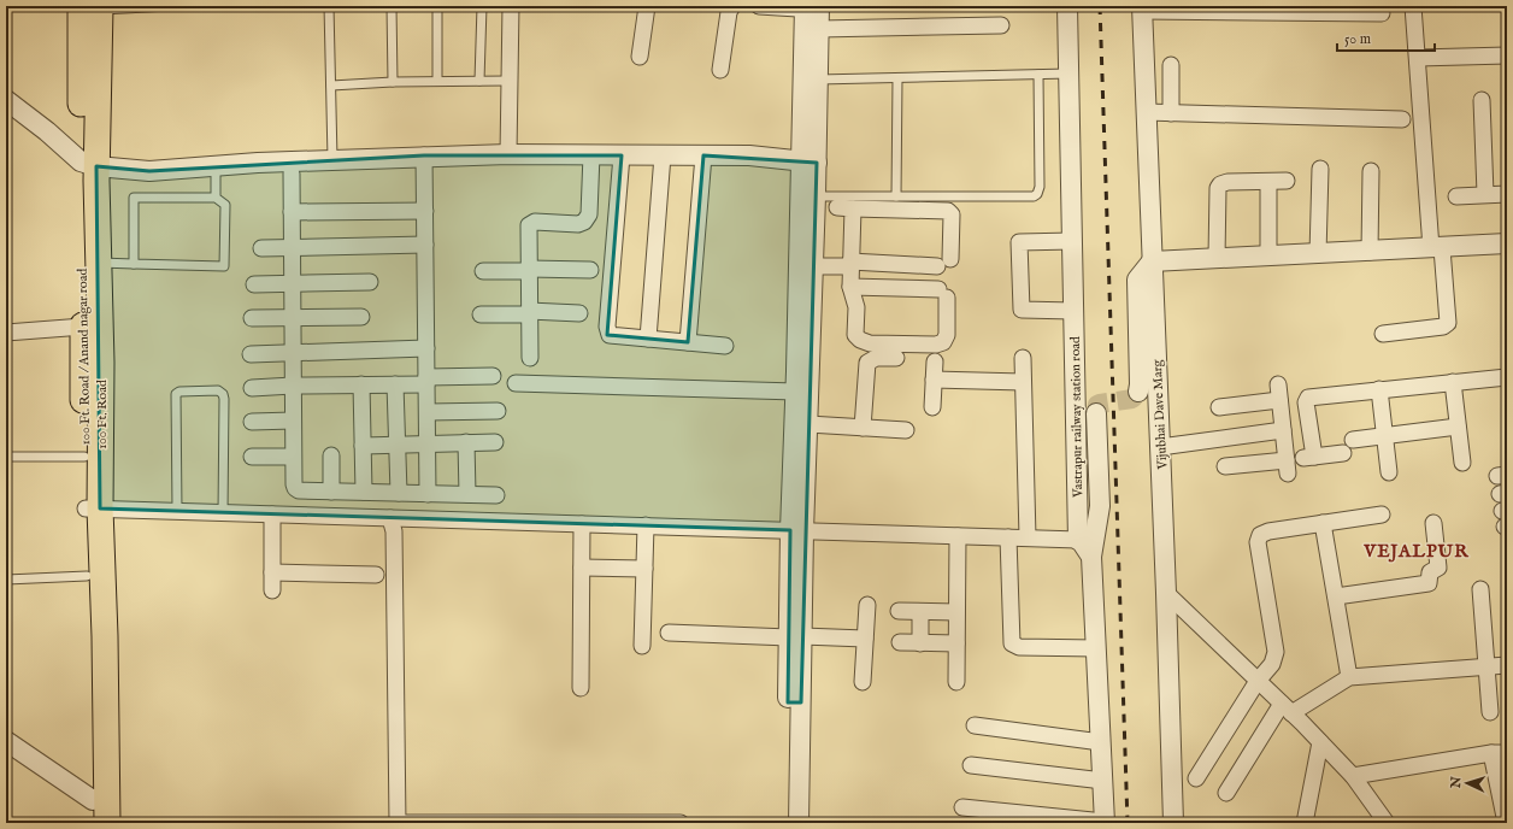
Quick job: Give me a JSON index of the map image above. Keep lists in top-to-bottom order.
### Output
{
  "streets": {
    "main road": ["100 Ft. Road / Anand nagar road", "100 Ft. Road"],
    "street": ["Vijubhai Dave Marg", "Vastrapur railway station road"]
  },
  "crossings": [
    ["100 Ft. Road / Anand nagar road", "100 Ft. Road"]
  ],
  "districts": ["VEJALPUR"],
  "scale_bar": "50 m",
  "north": "left"
}
